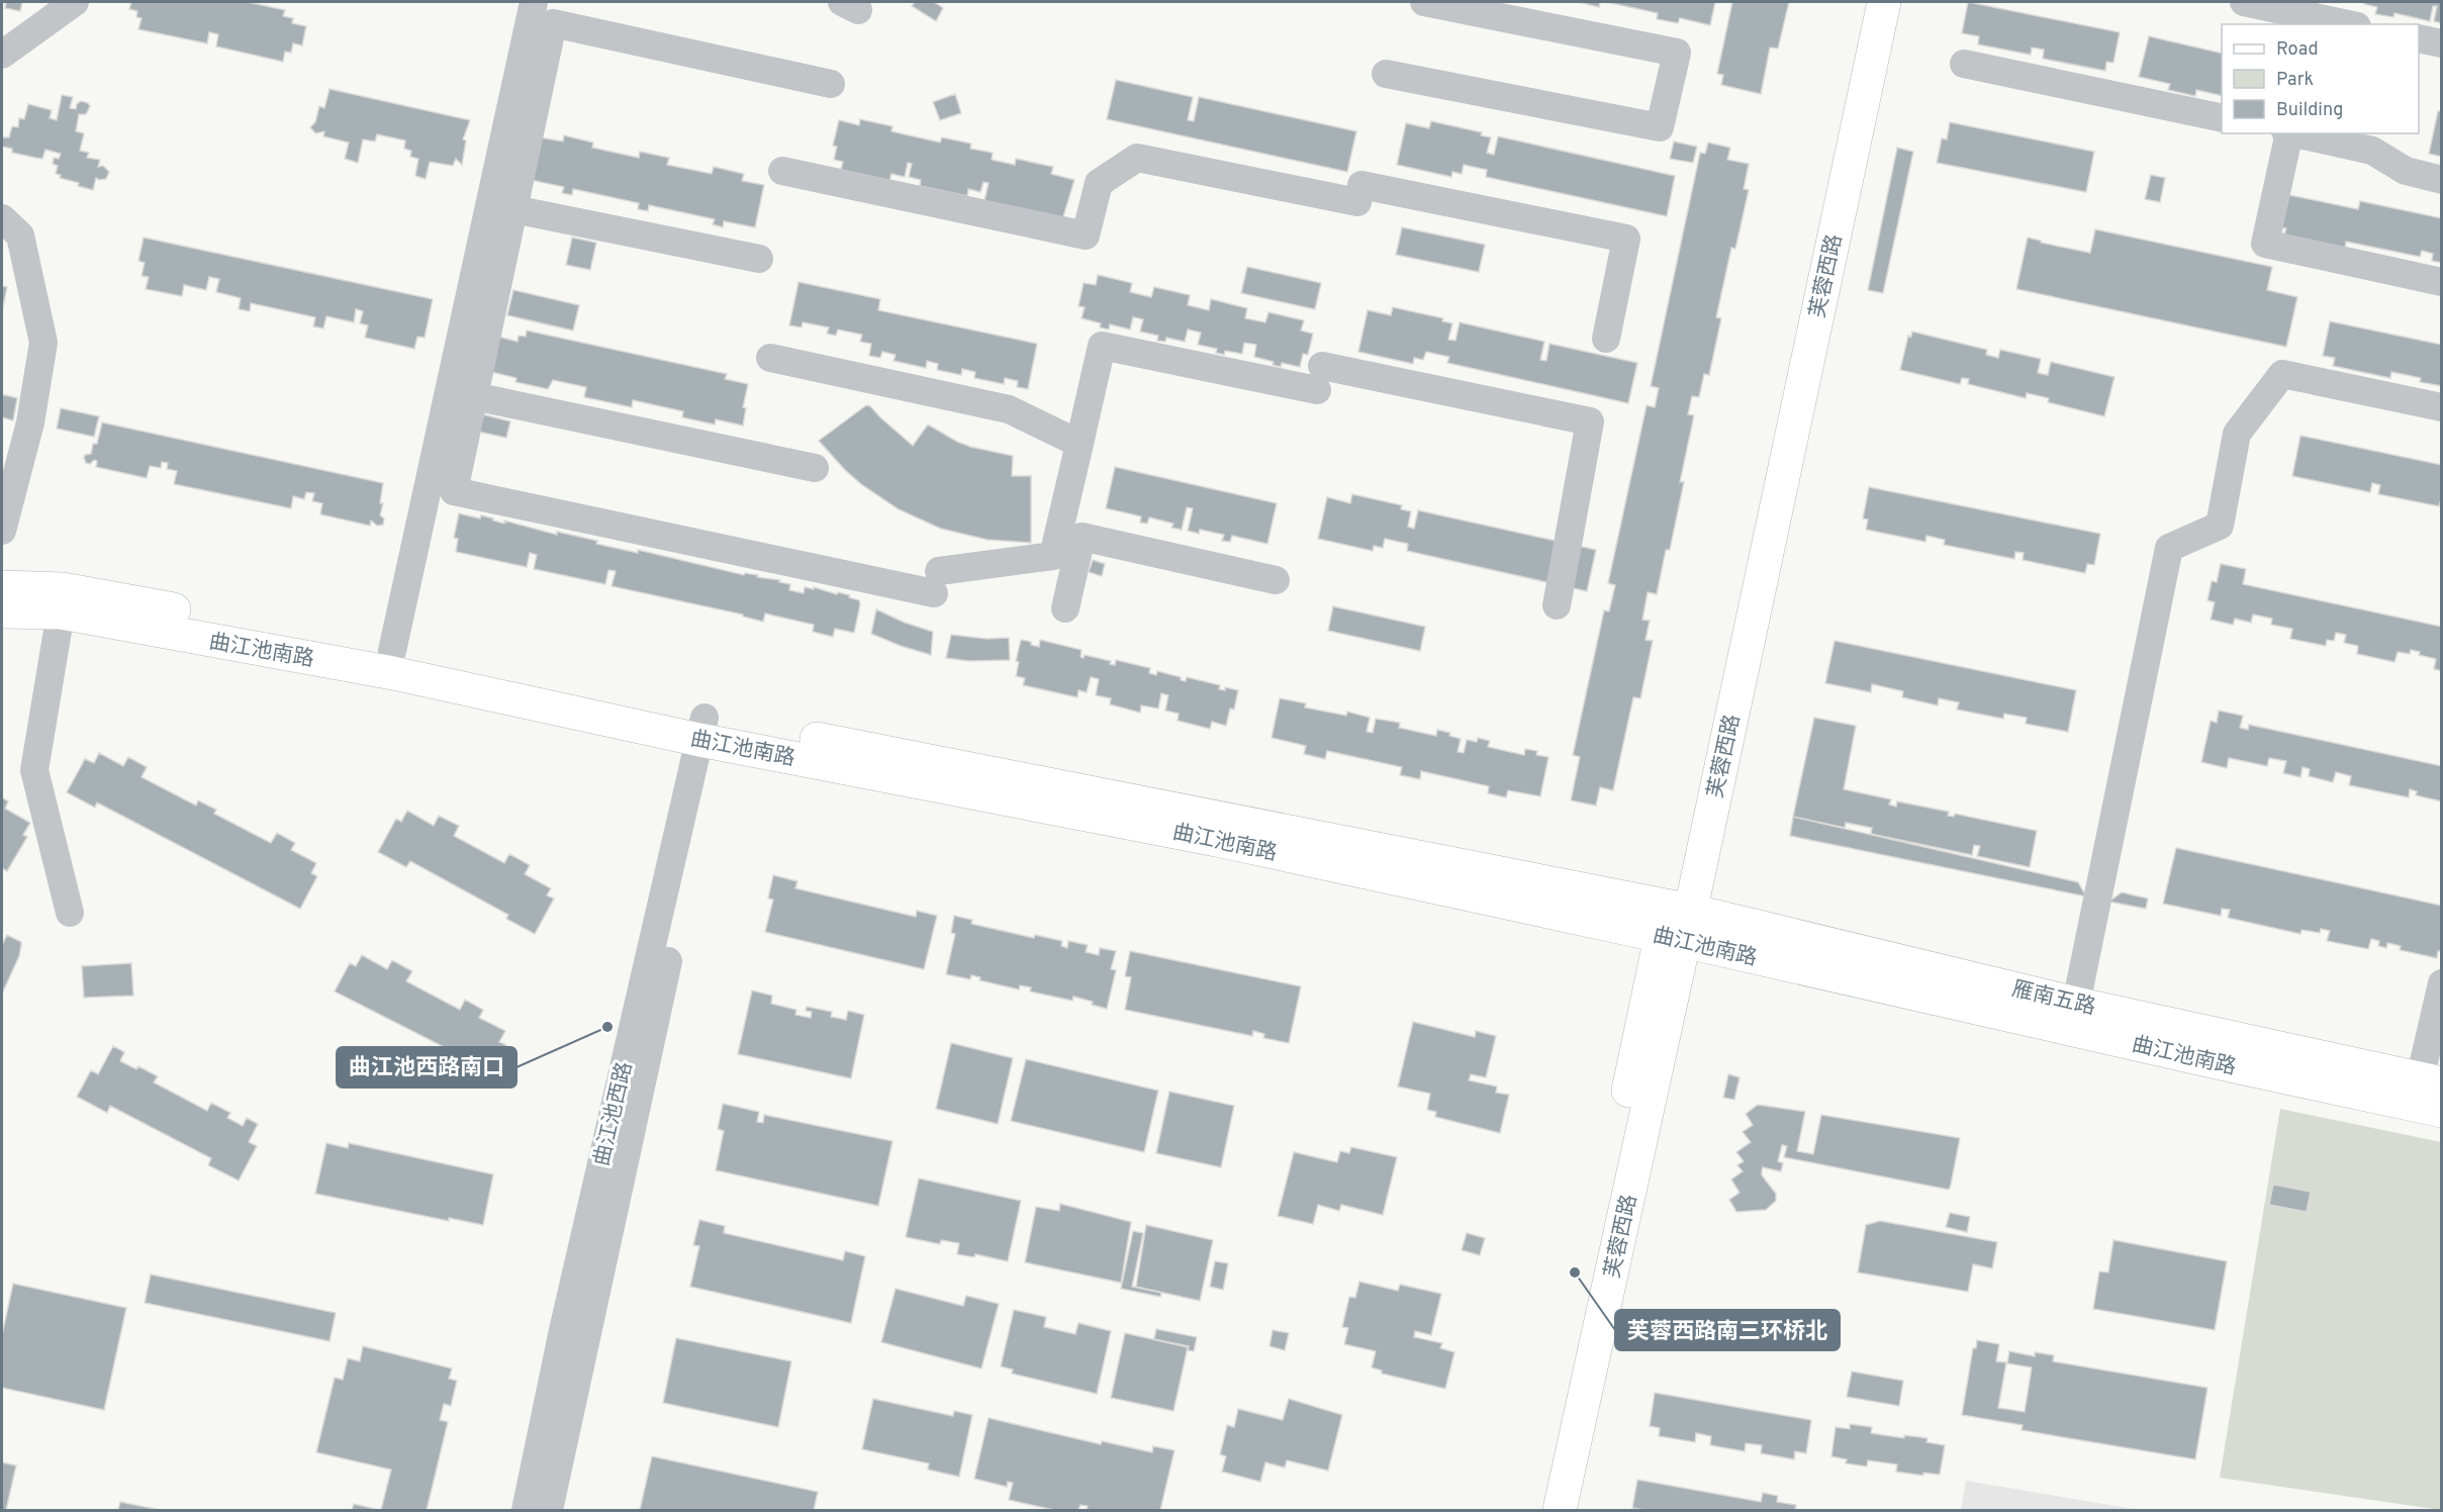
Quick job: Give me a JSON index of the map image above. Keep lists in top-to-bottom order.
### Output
{
  "streets": {
    "main road": ["芙蓉西路", "曲江池南路", "雁南五路"],
    "street": ["曲江池西路"]
  },
  "crossings": [
    ["芙蓉西路", "曲江池南路"],
    ["芙蓉西路", "雁南五路"],
    ["曲江池南路", "雁南五路"],
    ["曲江池南路", "曲江池西路"]
  ],
  "places": ["曲江池西路南口", "芙蓉西路南三环桥北"],
  "legend": ["Road", "Park", "Building"]
}
